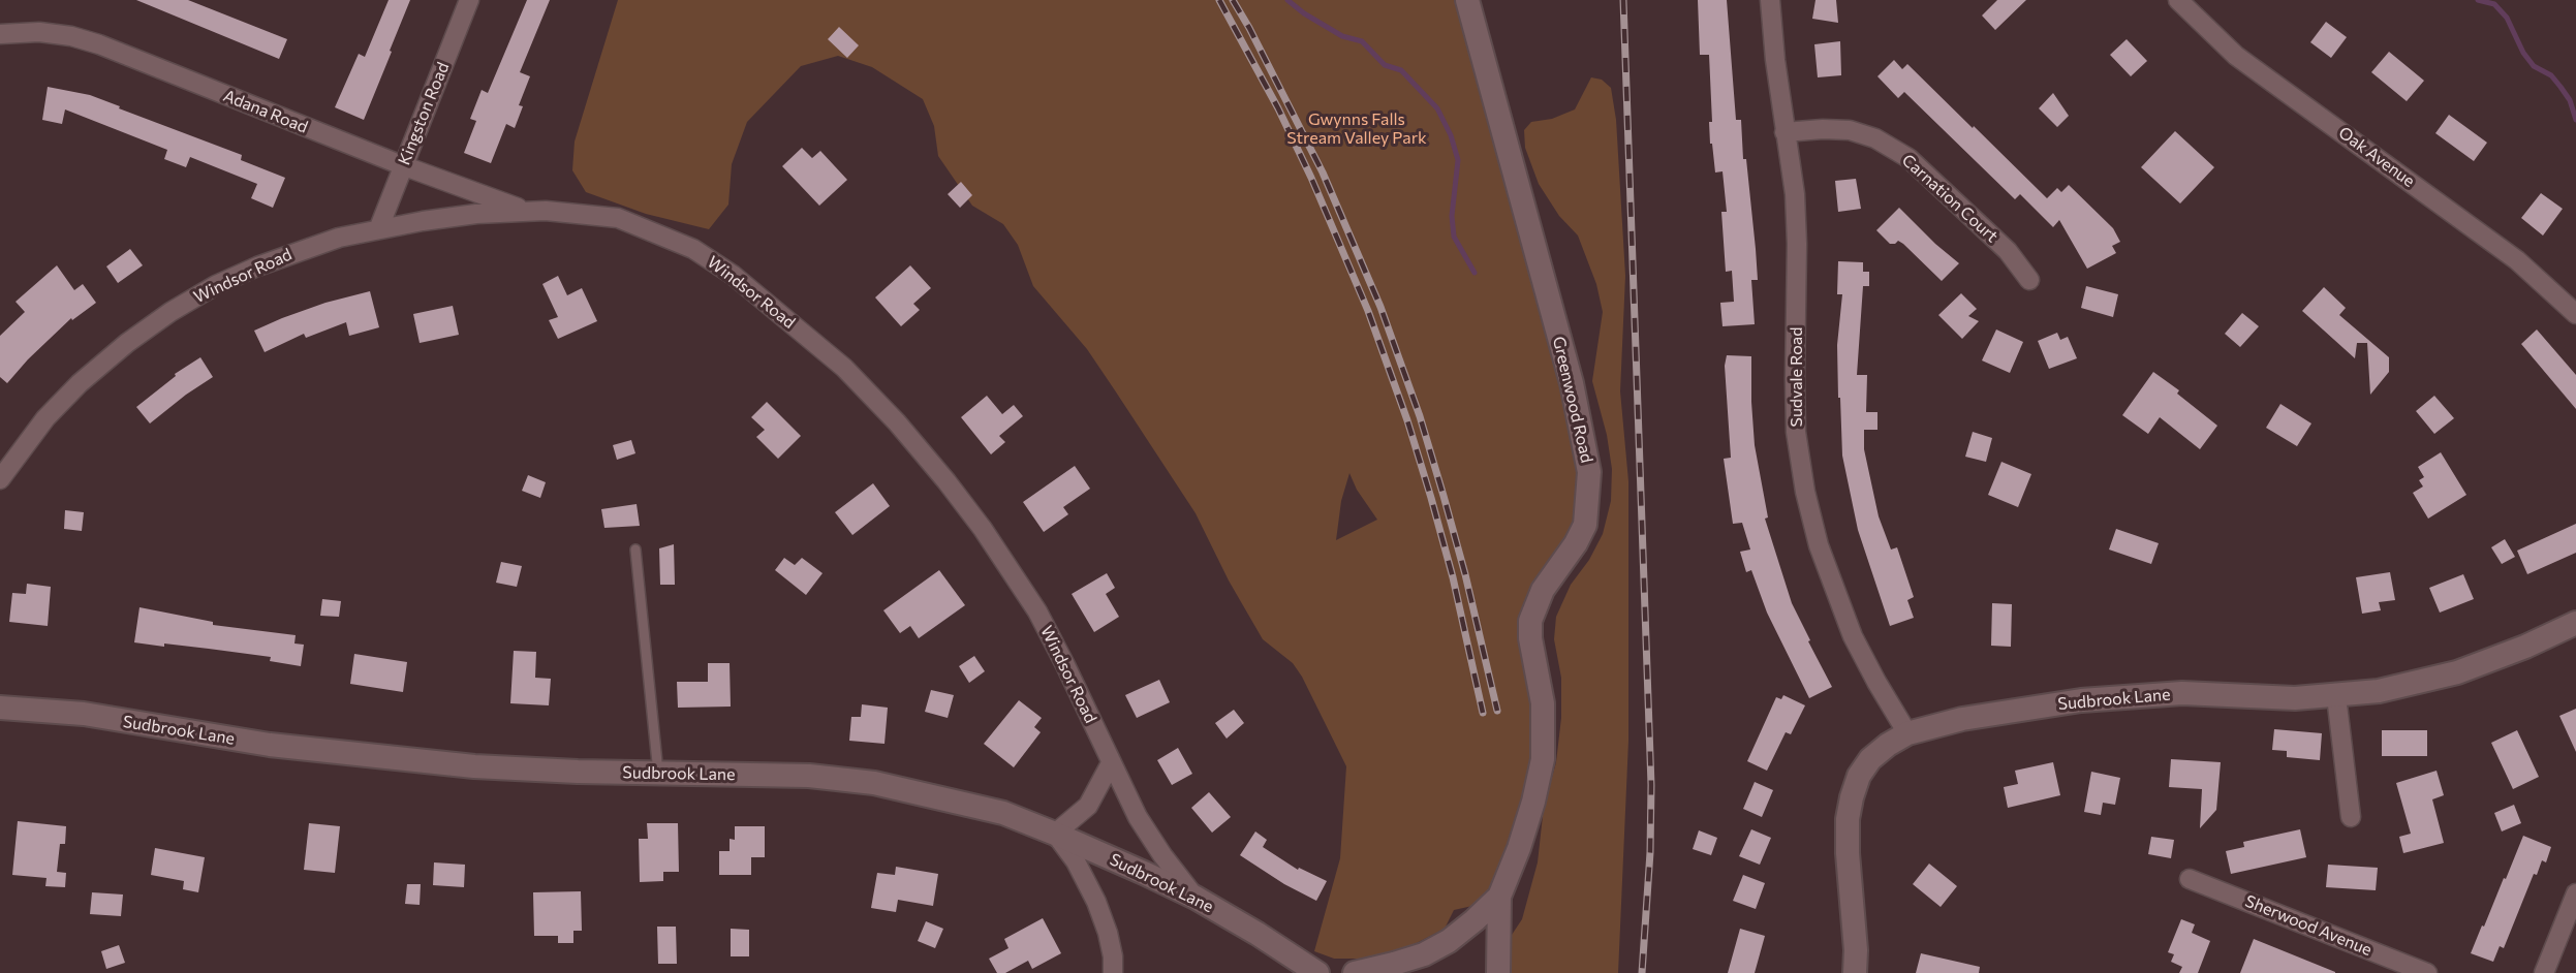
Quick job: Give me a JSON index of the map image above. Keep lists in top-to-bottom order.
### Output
{
  "streets": {
    "street": [
      "Adana Road",
      "Kingston Road",
      "Oak Avenue",
      "Carnation Court",
      "Windsor Road",
      "Sudvale Road",
      "Greenwood Road",
      "Sudbrook Lane",
      "Sherwood Avenue"
    ]
  },
  "crossings": [
    ["Adana Road", "Kingston Road"],
    ["Adana Road", "Windsor Road"],
    ["Kingston Road", "Windsor Road"],
    ["Carnation Court", "Sudvale Road"],
    ["Windsor Road", "Sudbrook Lane"],
    ["Sudvale Road", "Sudbrook Lane"]
  ],
  "parks": ["Gwynns Falls Stream Valley Park"]
}
